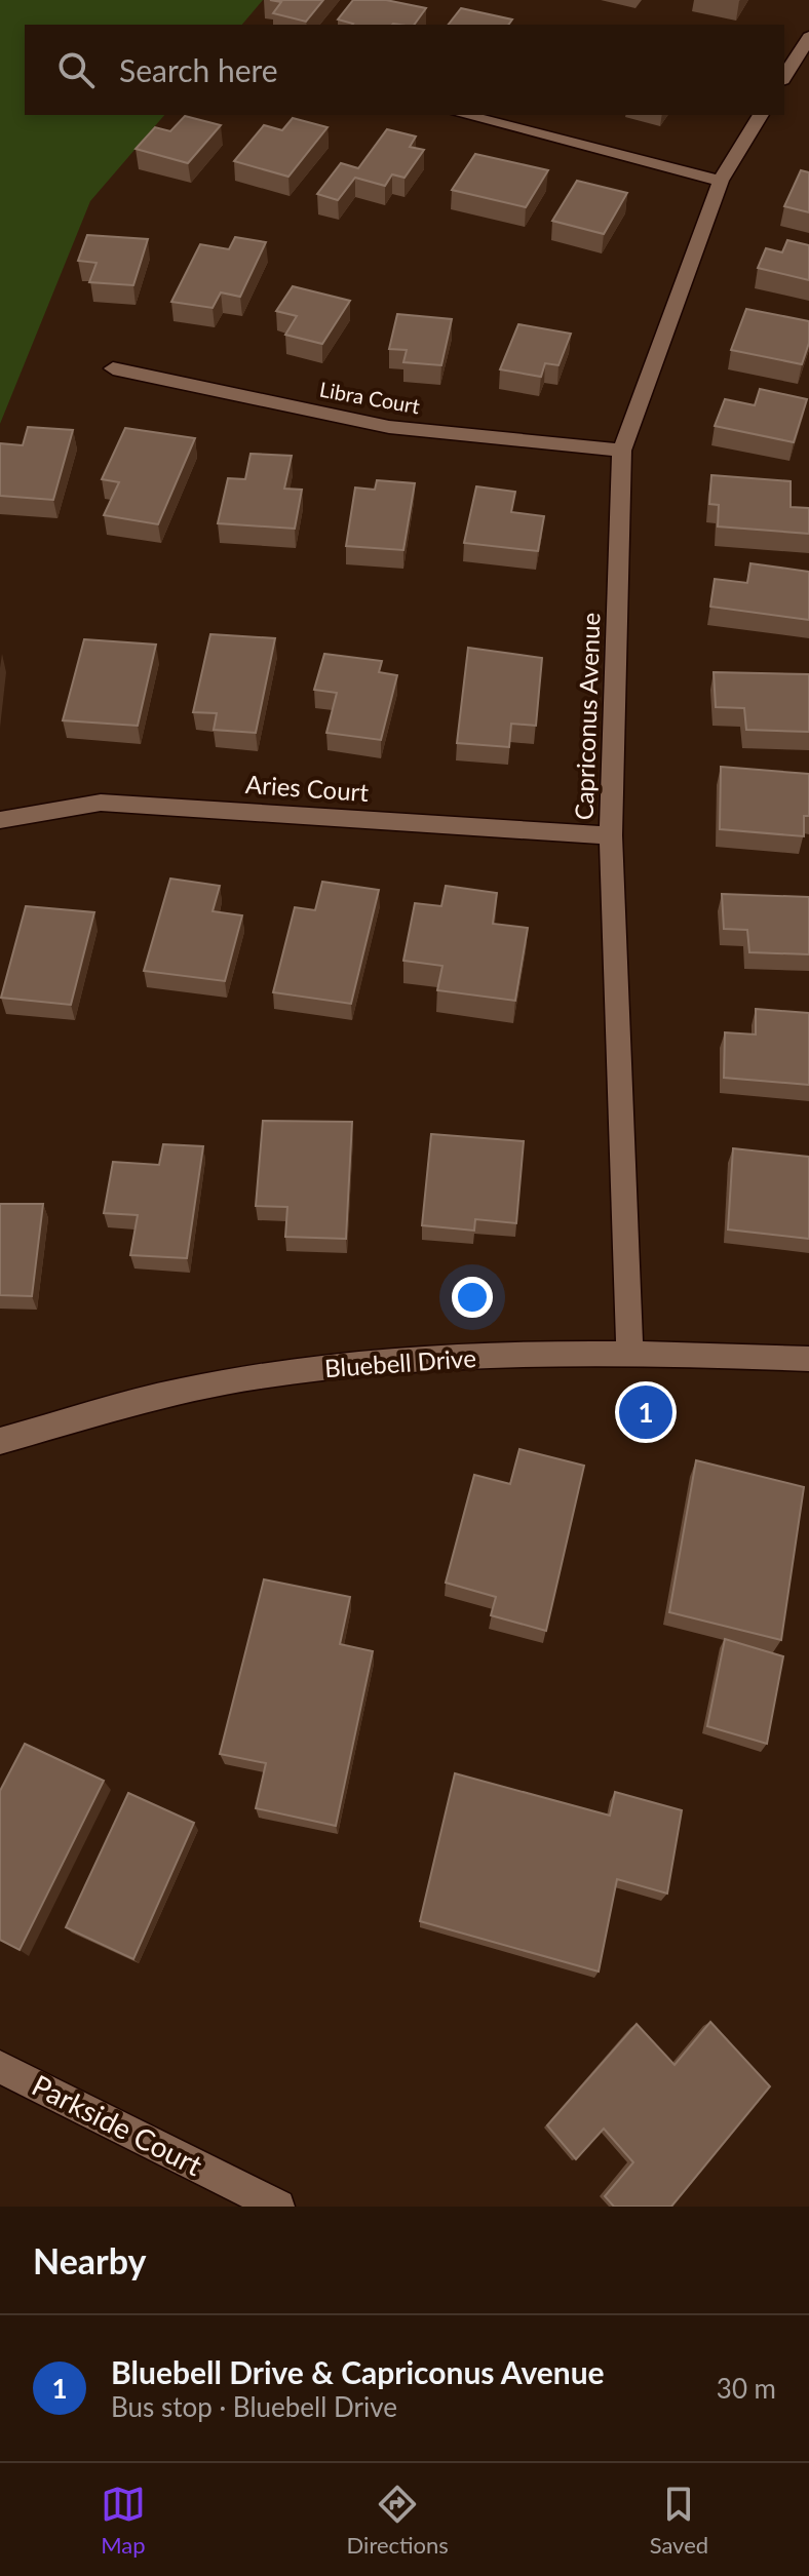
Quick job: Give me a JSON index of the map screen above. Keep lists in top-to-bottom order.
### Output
{
  "streets": {
    "street": [
      "Libra Court",
      "Capriconus Avenue",
      "Aries Court",
      "Bluebell Drive",
      "Parkside Court"
    ]
  },
  "crossings": [
    ["Libra Court", "Capriconus Avenue"],
    ["Capriconus Avenue", "Aries Court"],
    ["Capriconus Avenue", "Bluebell Drive"]
  ],
  "page": {
    "search": "Search here",
    "pins": "1",
    "heading": "Nearby",
    "list": [
      {
        "mark": "1",
        "name": "Bluebell Drive & Capriconus Avenue",
        "note": "Bus stop · Bluebell Drive",
        "value": "30 m"
      }
    ],
    "nav": ["Map", "Directions", "Saved"]
  }
}
